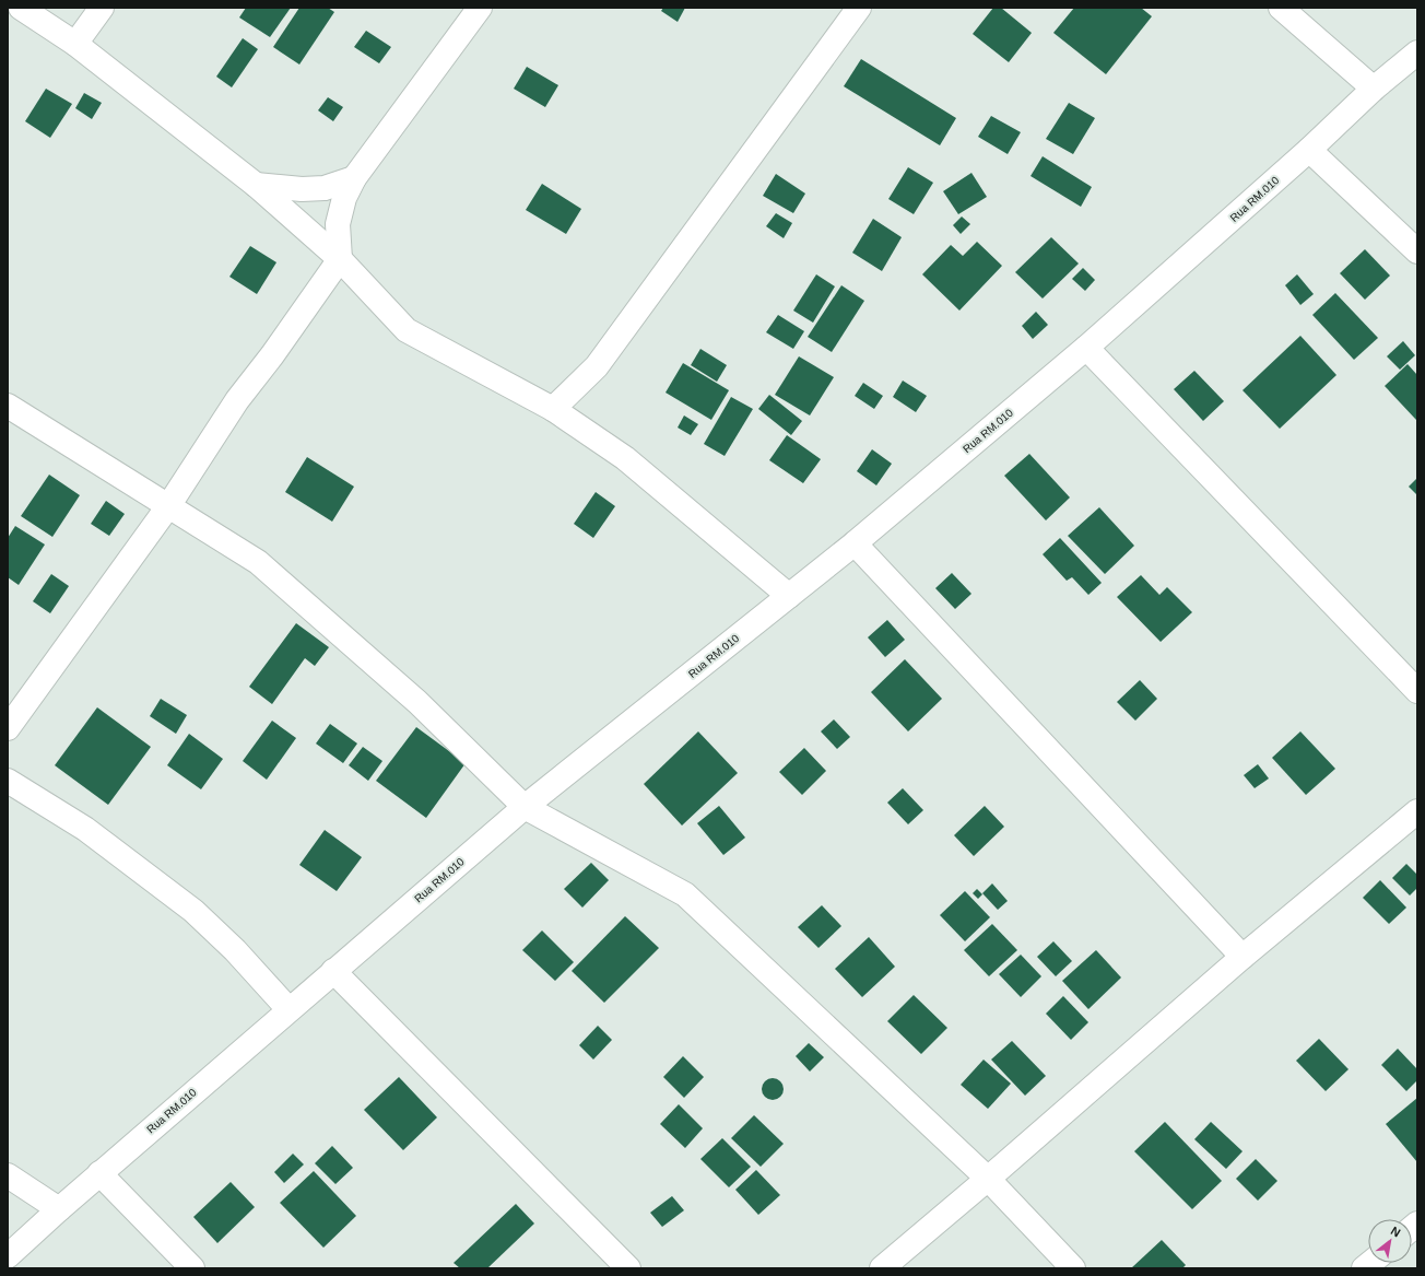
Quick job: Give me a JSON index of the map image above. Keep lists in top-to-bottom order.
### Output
{
  "streets": {
    "street": ["Rua RM.010"]
  },
  "north": "top right"
}
